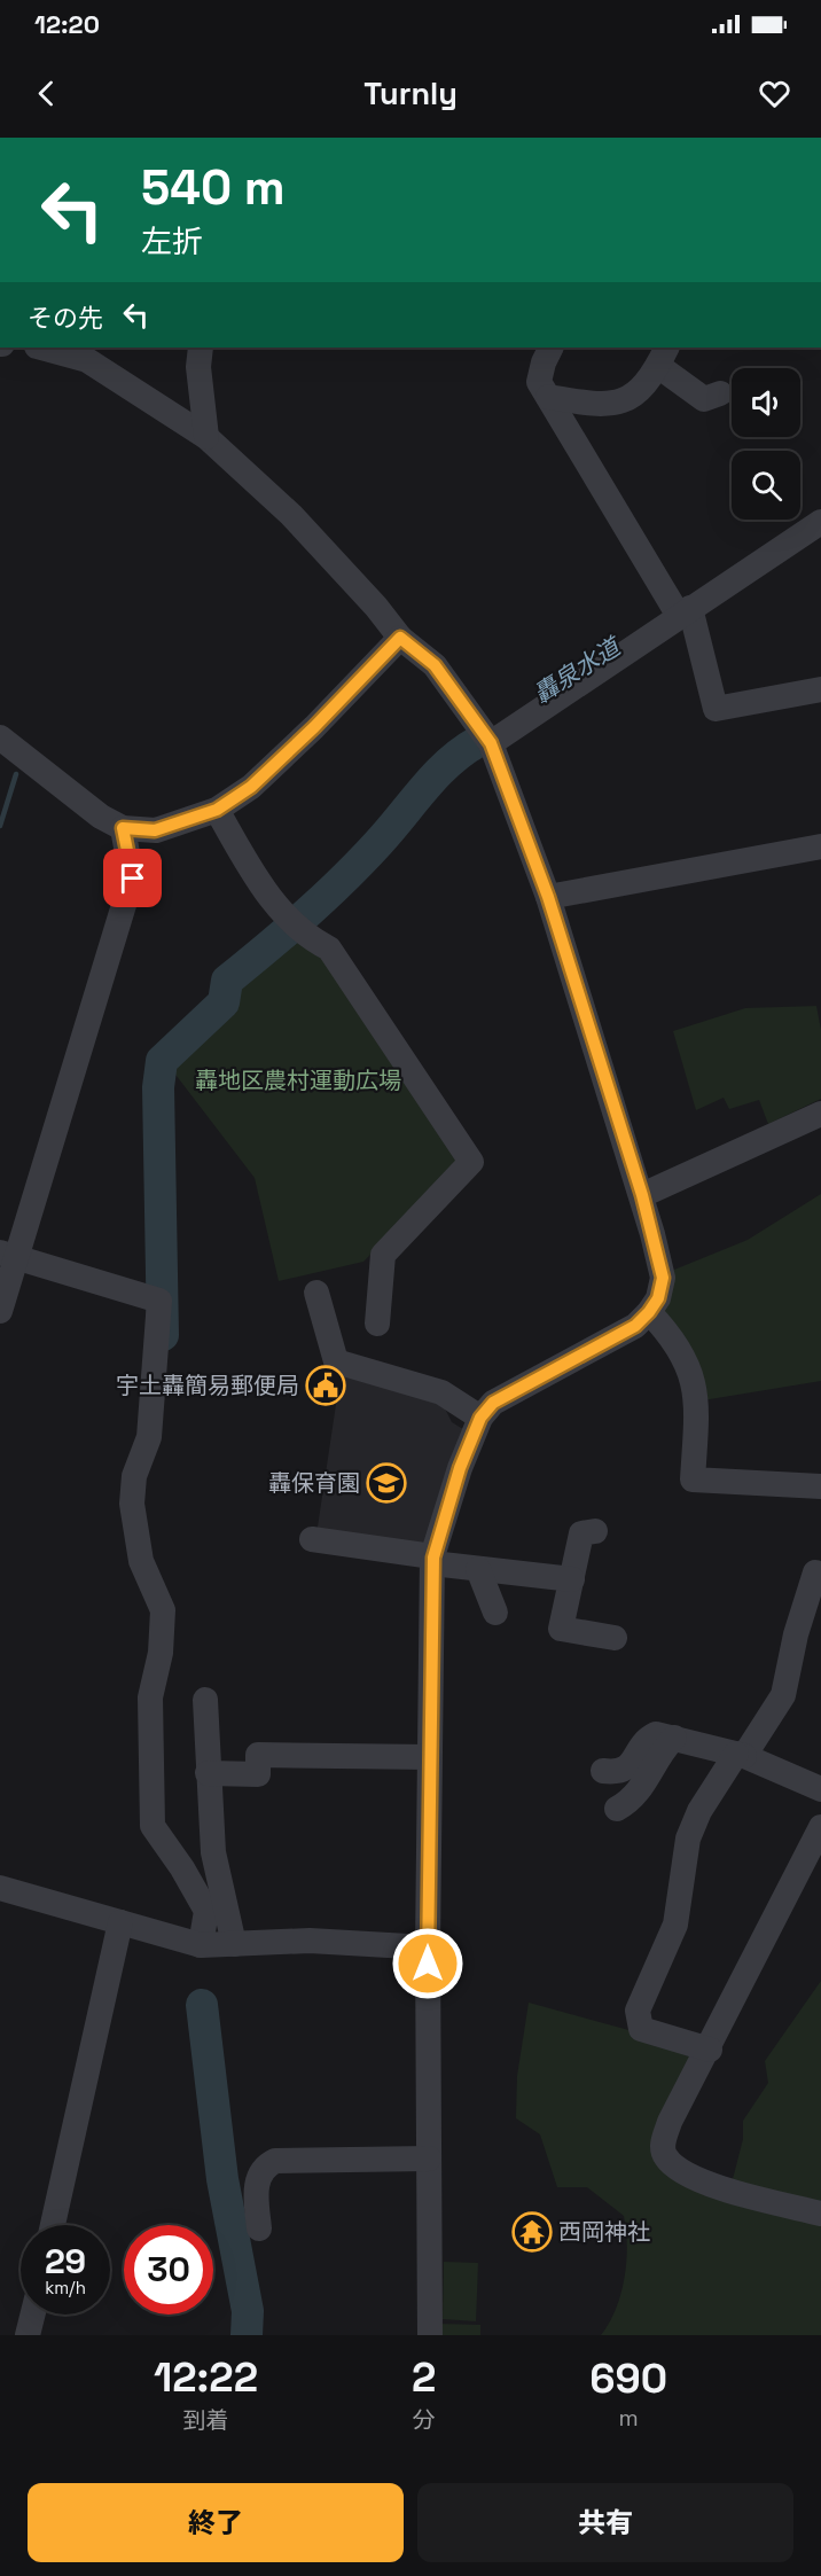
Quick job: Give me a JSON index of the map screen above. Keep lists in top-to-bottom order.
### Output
{
  "water": ["轟泉水道"],
  "parks": ["轟地区農村運動広場"],
  "places": {
    "public building": ["宇土轟簡易郵便局"],
    "school or university": ["轟保育園"],
    "temple": ["西岡神社"]
  },
  "page": {
    "status": "12:20",
    "header": "Turnly",
    "turn": ["540 m", "左折"],
    "then": "その先",
    "speed": "29 km/h",
    "limit": "30",
    "eta": [
      "12:22",
      "到着",
      "2",
      "分",
      "690",
      "m"
    ],
    "buttons": ["終了", "共有"]
  }
}
